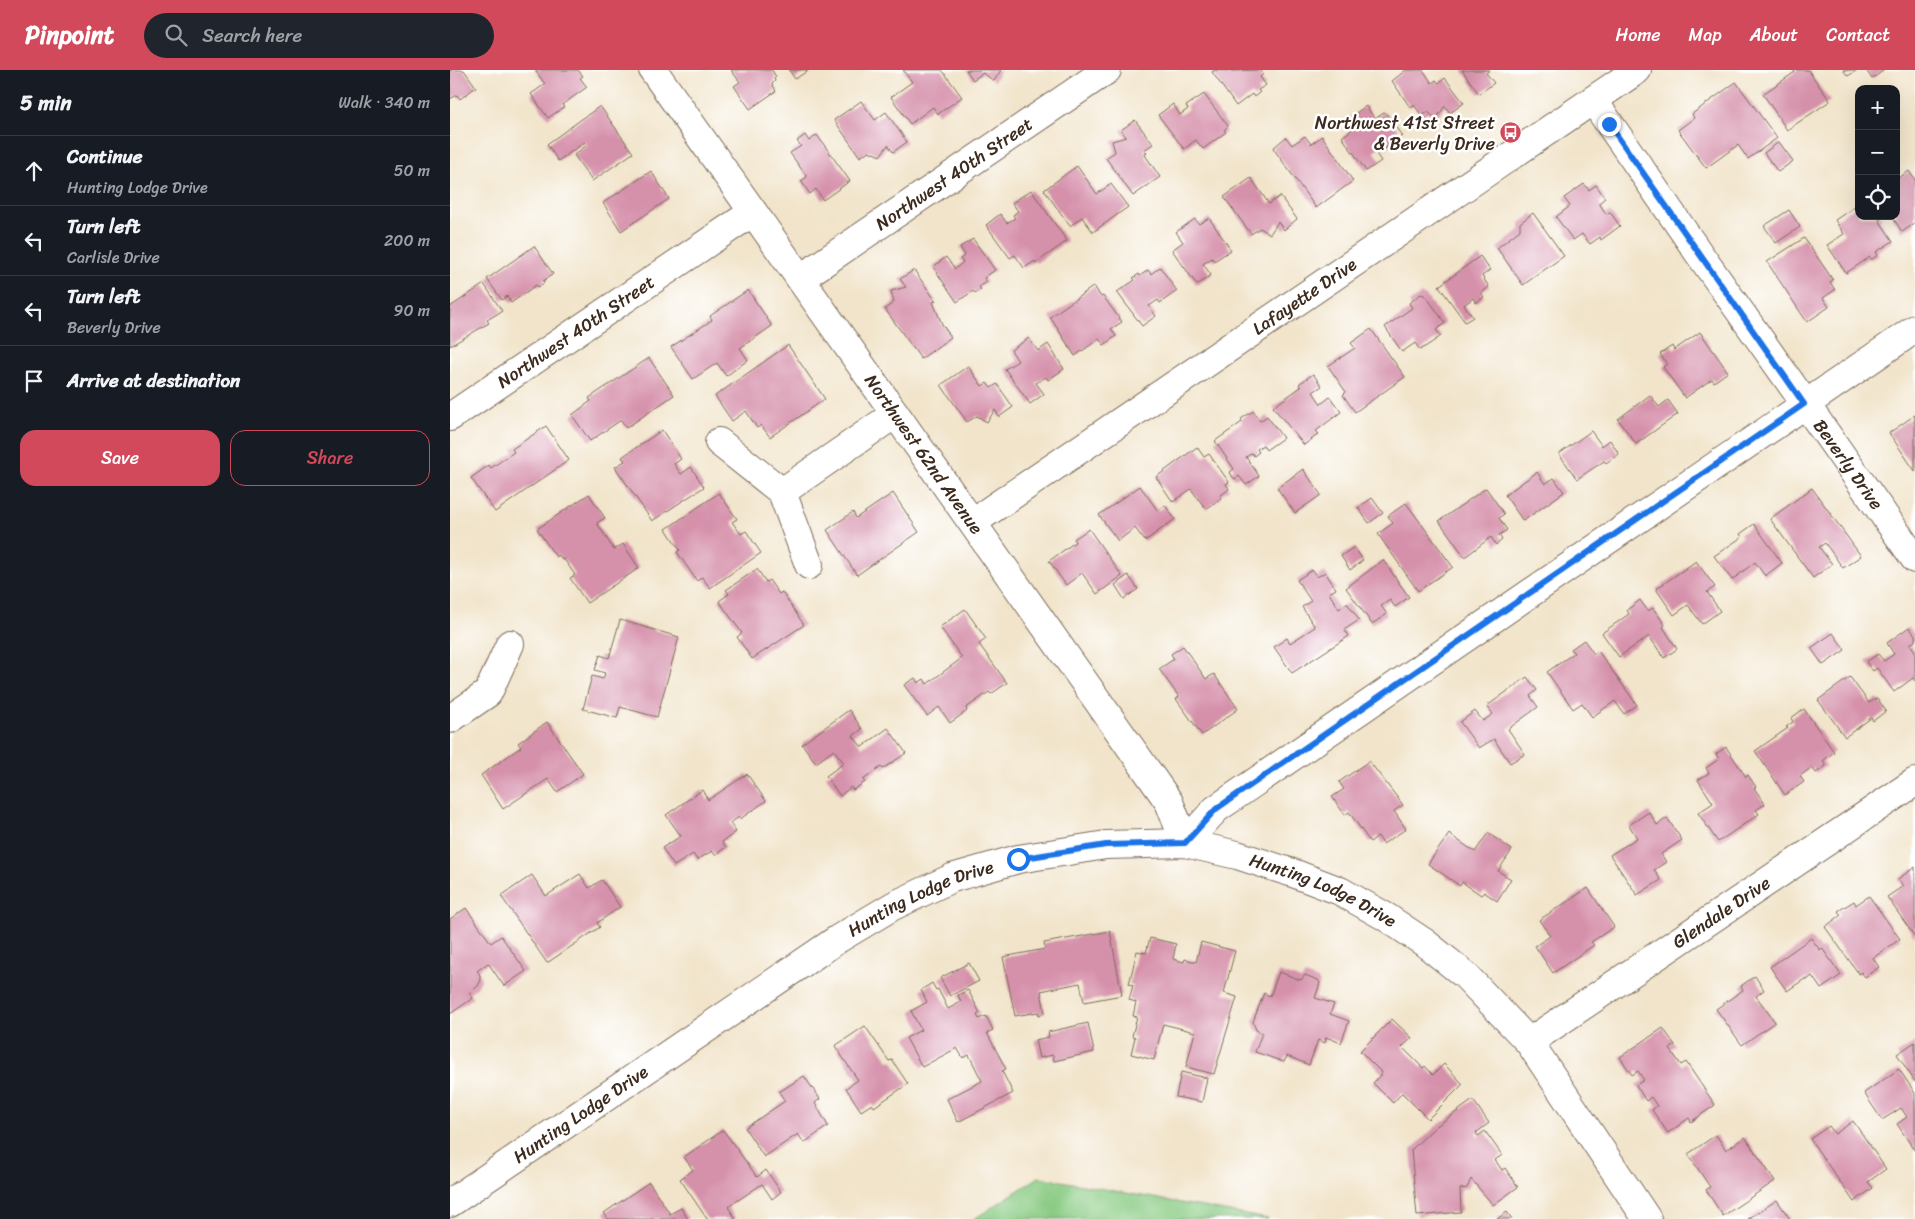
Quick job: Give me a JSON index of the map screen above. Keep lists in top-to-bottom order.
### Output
{
  "streets": {
    "street": [
      "Northwest 40th Street",
      "Lafayette Drive",
      "Northwest 62nd Avenue",
      "Beverly Drive",
      "Hunting Lodge Drive",
      "Glendale Drive"
    ]
  },
  "crossings": [
    ["Northwest 40th Street", "Northwest 62nd Avenue"],
    ["Lafayette Drive", "Northwest 62nd Avenue"],
    ["Lafayette Drive", "Beverly Drive"],
    ["Northwest 62nd Avenue", "Hunting Lodge Drive"],
    ["Hunting Lodge Drive", "Glendale Drive"]
  ],
  "places": {
    "bus stop": ["Northwest 41st Street & Beverly Drive"]
  },
  "page": {
    "header": "Pinpoint",
    "search": "Search here",
    "nav": [
      "Home",
      "Map",
      "About",
      "Contact"
    ],
    "heading": ["5 min", "Walk · 340 m"],
    "map_buttons": ["+", "−"],
    "list": [
      ["Continue", "Hunting Lodge Drive", "50 m"],
      ["Turn left", "Carlisle Drive", "200 m"],
      ["Turn left", "Beverly Drive", "90 m"],
      "Arrive at destination"
    ],
    "buttons": ["Save", "Share"]
  }
}
